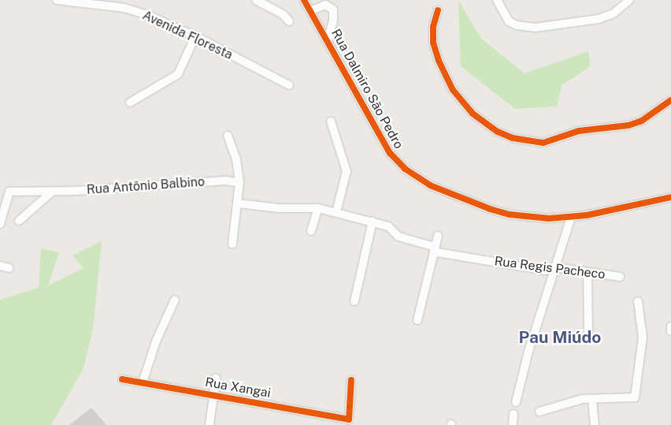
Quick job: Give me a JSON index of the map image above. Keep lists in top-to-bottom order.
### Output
{
  "streets": {
    "street": [
      "Avenida Floresta",
      "Rua Dalmiro São Pedro",
      "Rua Antônio Balbino",
      "Rua Regis Pacheco",
      "Rua Xangai"
    ]
  },
  "districts": ["Pau Miúdo"]
}
